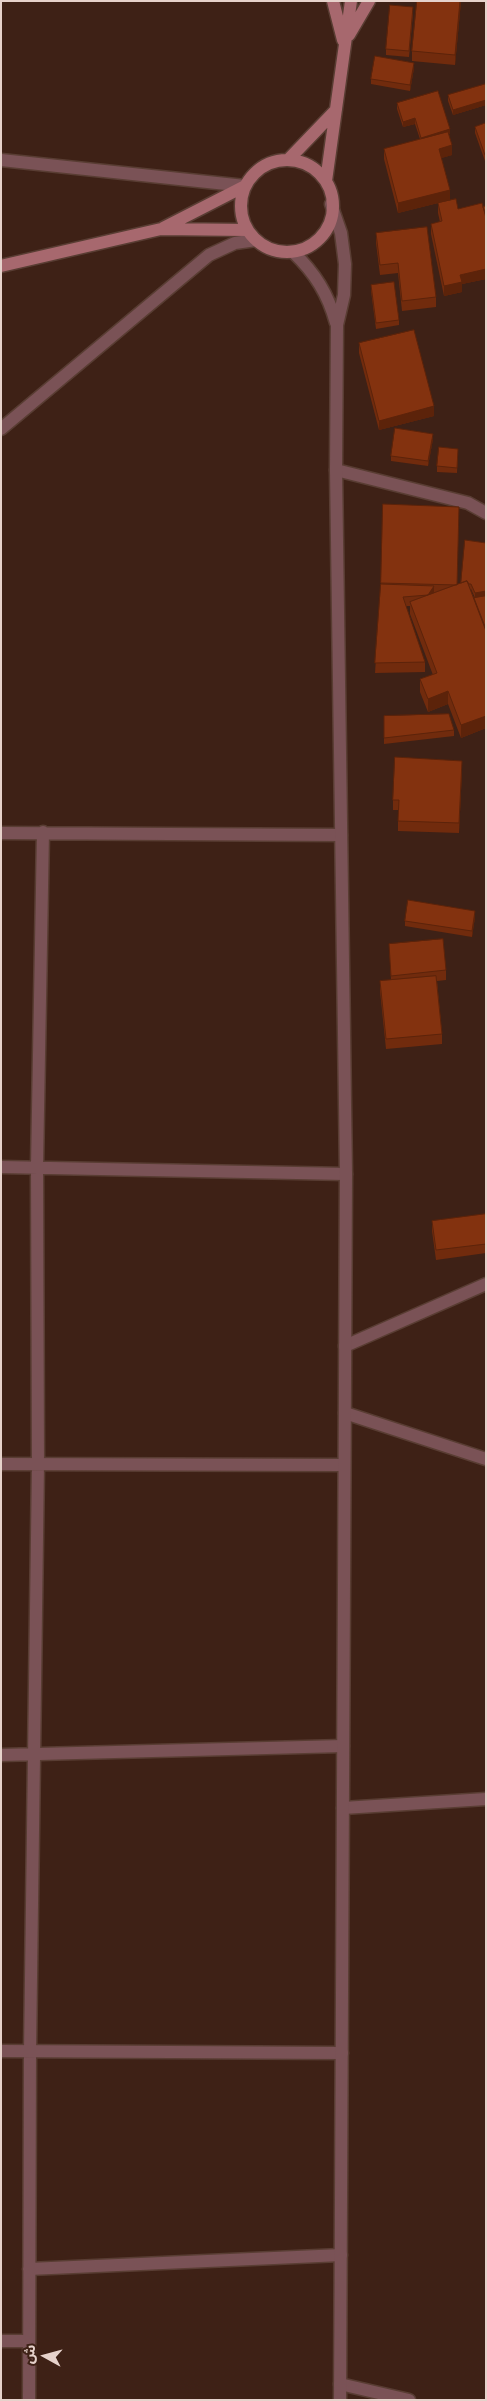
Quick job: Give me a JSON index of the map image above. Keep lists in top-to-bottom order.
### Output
{
  "north": "left"
}
